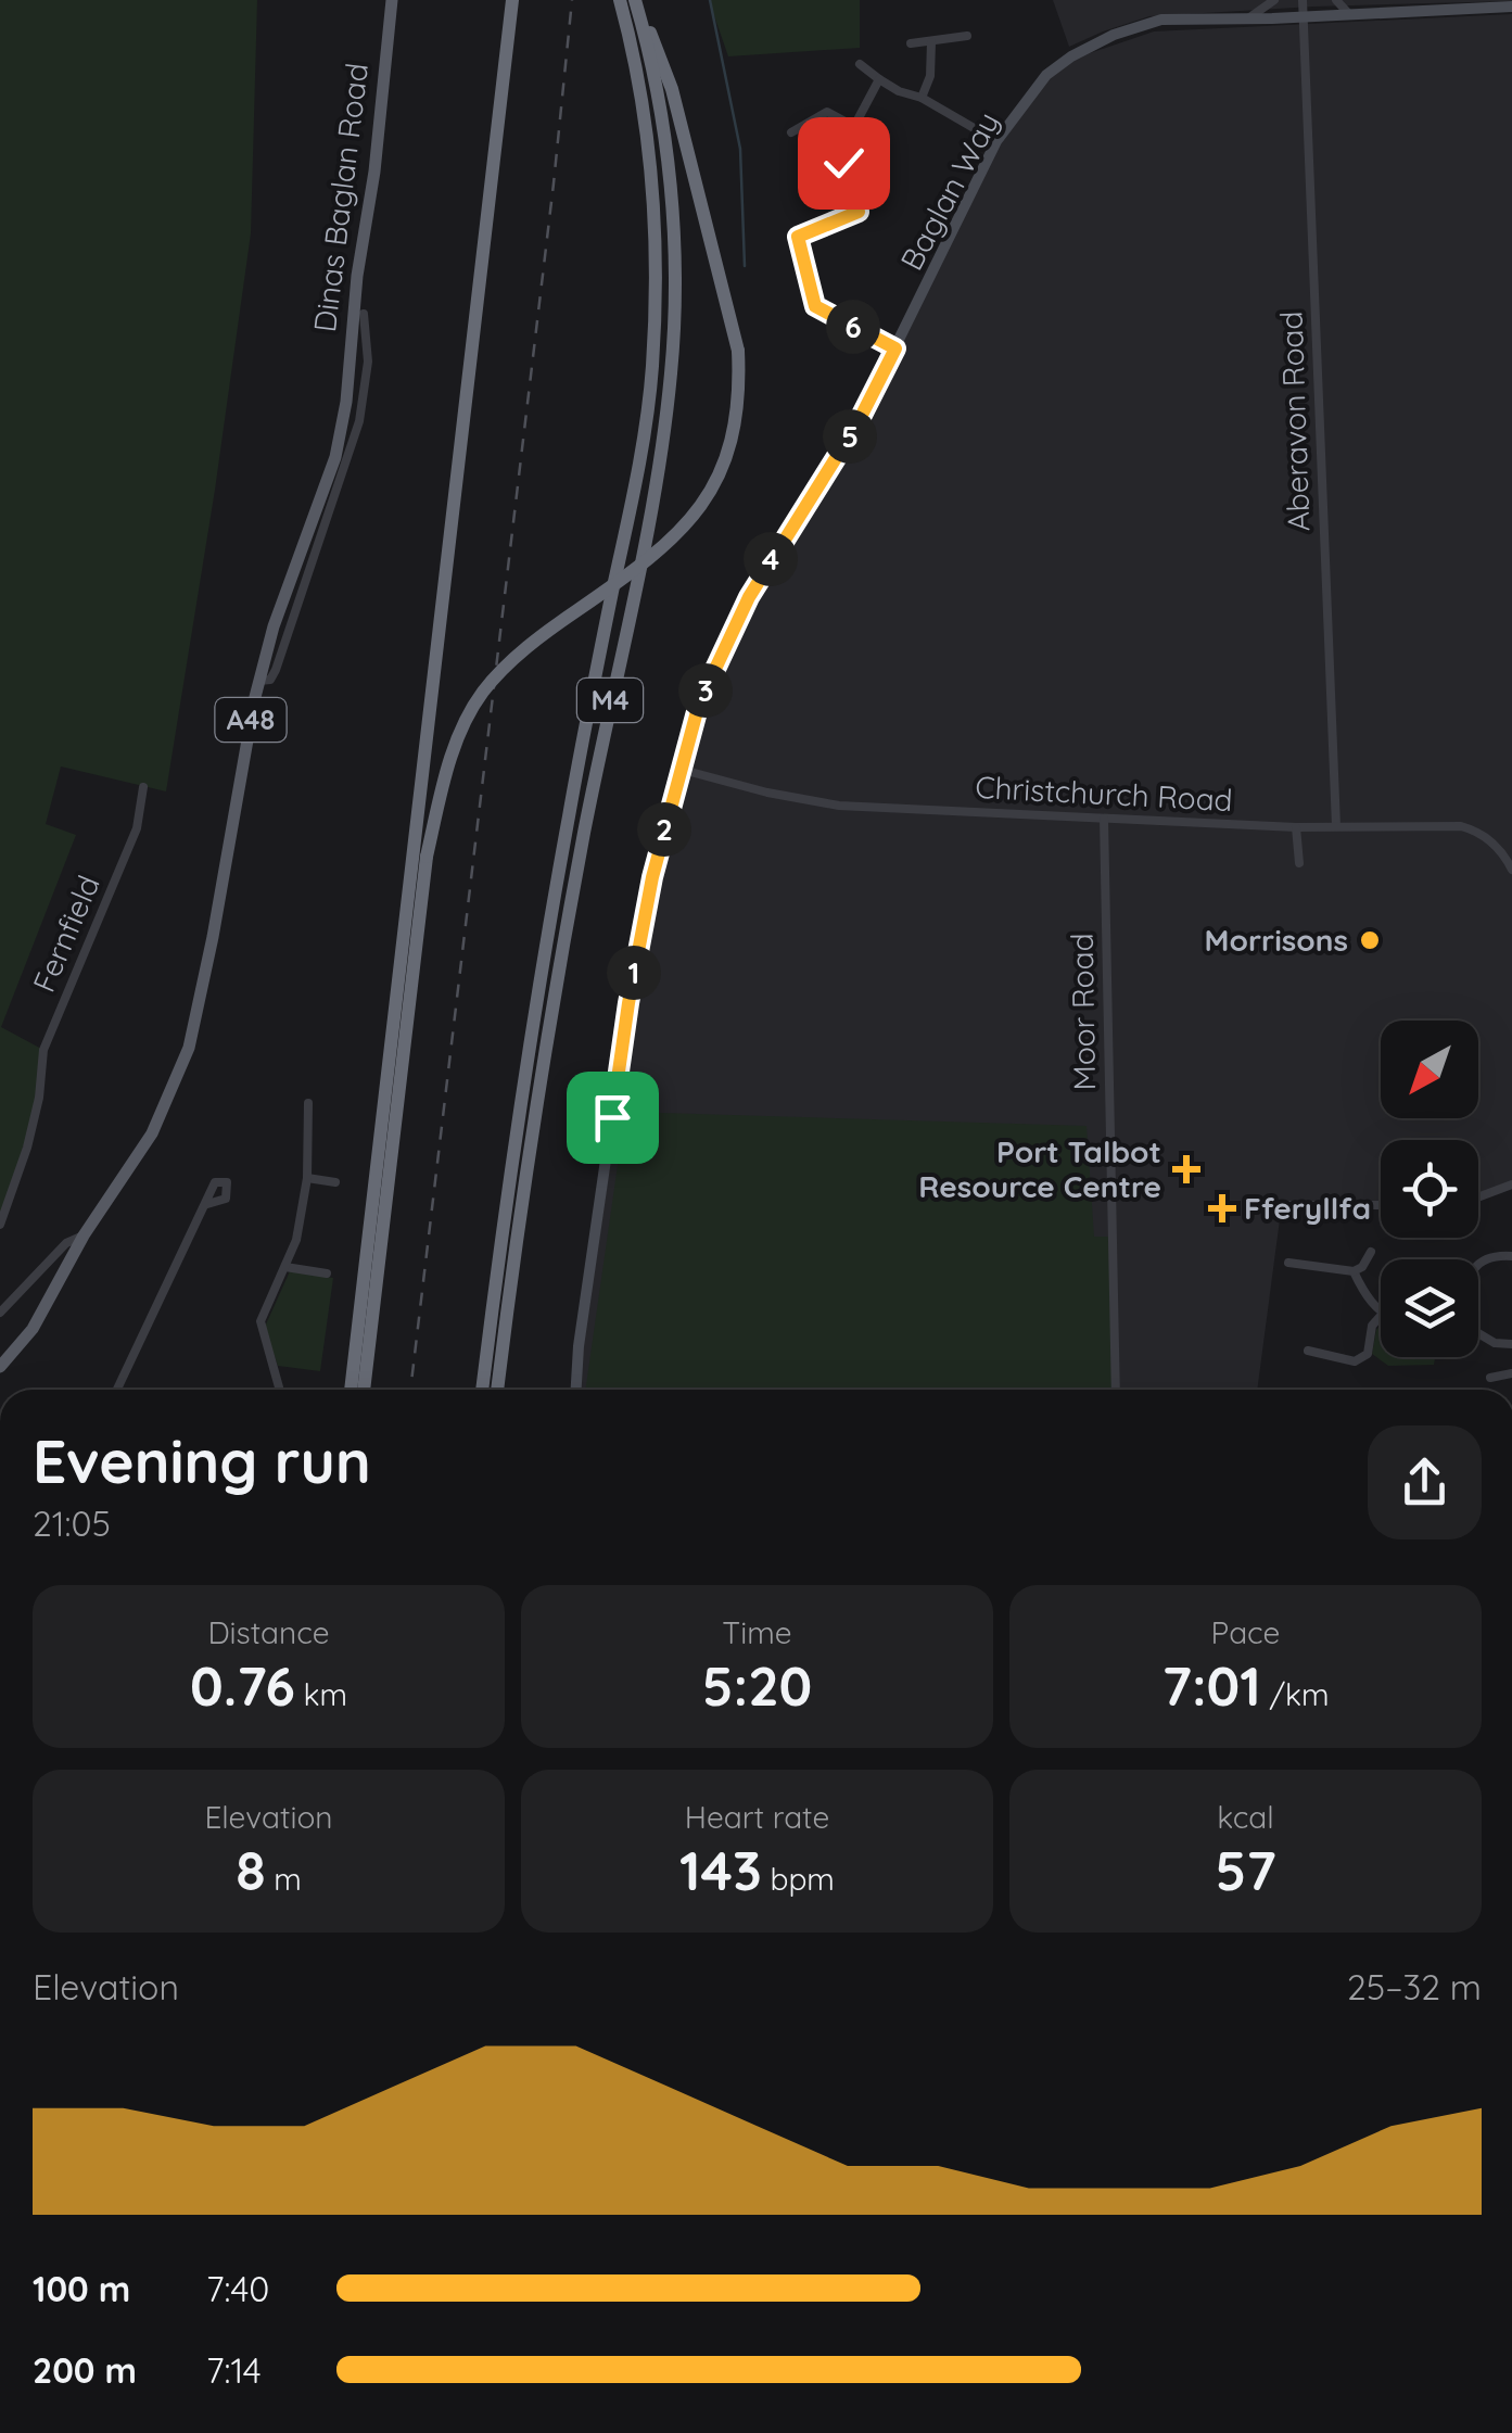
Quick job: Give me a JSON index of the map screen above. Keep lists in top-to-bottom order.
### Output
{
  "streets": {
    "highway": ["M4"],
    "main road": ["Dinas Baglan Road", "A48"],
    "street": [
      "Baglan Way",
      "Aberavon Road",
      "Christchurch Road",
      "Fernfield",
      "Moor Road"
    ]
  },
  "crossings": [
    ["Baglan Way", "Aberavon Road"],
    ["Baglan Way", "Christchurch Road"],
    ["Dinas Baglan Road", "A48"],
    ["Aberavon Road", "Christchurch Road"],
    ["Christchurch Road", "Moor Road"]
  ],
  "places": {
    "other": ["Morrisons"],
    "health": ["Port Talbot Resource Centre", "Fferyllfa"]
  },
  "north": "bottom left",
  "page": {
    "pins": [
      "6",
      "5",
      "4",
      "3",
      "2",
      "1"
    ],
    "heading": ["Evening run", "21:05"],
    "stats": [
      ["Distance", "0.76 km"],
      ["Time", "5:20"],
      ["Pace", "7:01 /km"],
      ["Elevation", "8 m"],
      ["Heart rate", "143 bpm"],
      ["kcal", "57"]
    ],
    "chart": ["Elevation", "25–32 m"],
    "list": [
      {
        "name": "100 m",
        "note": "7:40"
      },
      {
        "name": "200 m",
        "note": "7:14"
      }
    ]
  }
}
